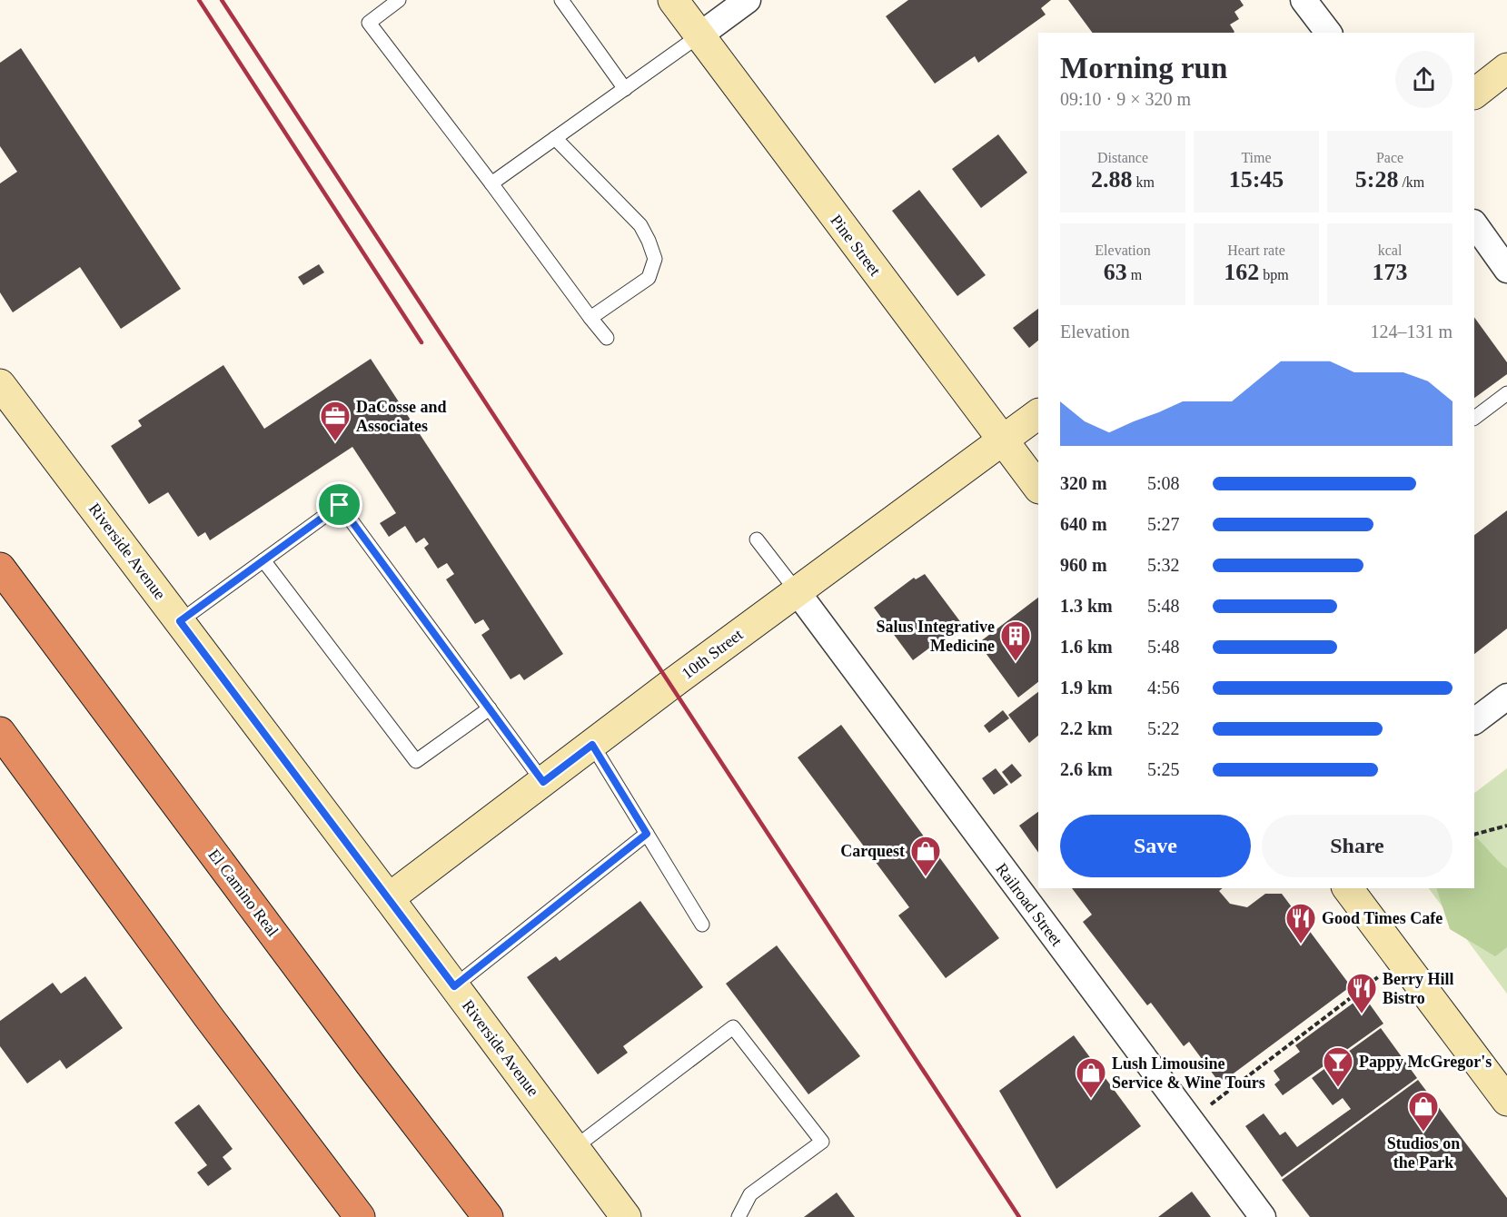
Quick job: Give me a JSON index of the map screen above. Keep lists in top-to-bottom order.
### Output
{
  "streets": {
    "highway": ["El Camino Real"],
    "street": [
      "Pine Street",
      "Riverside Avenue",
      "10th Street",
      "Railroad Street"
    ]
  },
  "crossings": [
    ["Pine Street", "10th Street"],
    ["Riverside Avenue", "10th Street"],
    ["10th Street", "Railroad Street"]
  ],
  "places": {
    "office": ["DaCosse and Associates"],
    "building": ["Salus Integrative Medicine"],
    "shop": ["Carquest", "Lush Limousine Service & Wine Tours", "Studios on the Park"],
    "restaurant": ["Good Times Cafe", "Berry Hill Bistro"],
    "bar": ["Pappy McGregor's"]
  },
  "page": {
    "heading": ["Morning run", "09:10 · 9 × 320 m"],
    "stats": [
      ["Distance", "2.88 km"],
      ["Time", "15:45"],
      ["Pace", "5:28 /km"],
      ["Elevation", "63 m"],
      ["Heart rate", "162 bpm"],
      ["kcal", "173"]
    ],
    "chart": ["Elevation", "124–131 m"],
    "list": [
      {
        "name": "320 m",
        "note": "5:08"
      },
      {
        "name": "640 m",
        "note": "5:27"
      },
      {
        "name": "960 m",
        "note": "5:32"
      },
      {
        "name": "1.3 km",
        "note": "5:48"
      },
      {
        "name": "1.6 km",
        "note": "5:48"
      },
      {
        "name": "1.9 km",
        "note": "4:56"
      },
      {
        "name": "2.2 km",
        "note": "5:22"
      },
      {
        "name": "2.6 km",
        "note": "5:25"
      }
    ],
    "buttons": ["Save", "Share"]
  }
}
